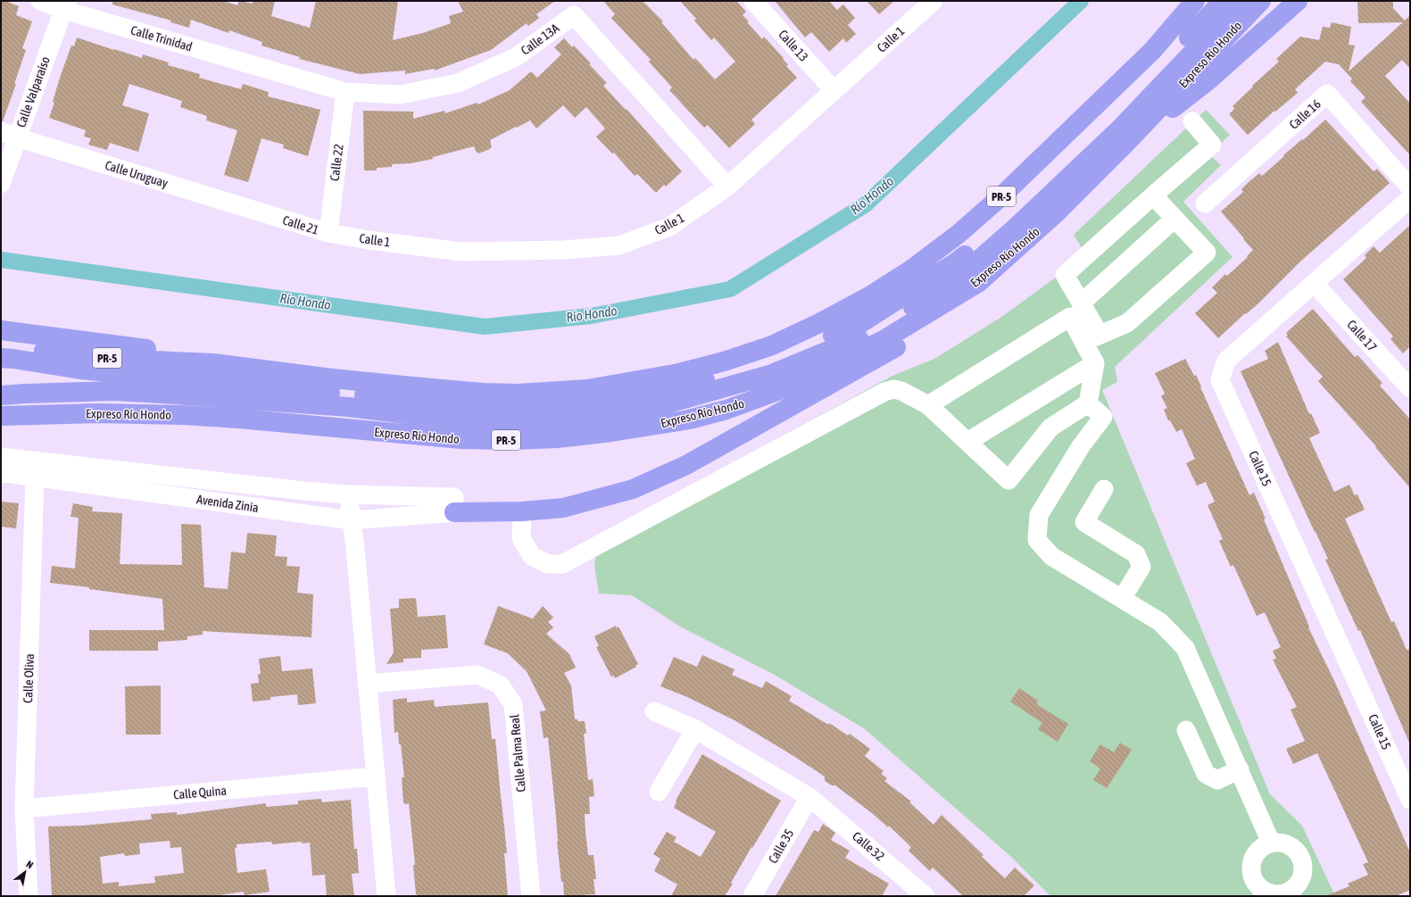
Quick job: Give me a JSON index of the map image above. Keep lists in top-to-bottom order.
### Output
{
  "streets": {
    "highway": ["Expreso Río Hondo", "PR-5"],
    "street": [
      "Calle Trinidad",
      "Calle 13A",
      "Calle 1",
      "Calle 13",
      "Calle Valparaíso",
      "Calle 16",
      "Calle 22",
      "Calle Uruguay",
      "Calle 21",
      "Calle 17",
      "Calle 15",
      "Avenida Zinia",
      "Calle Oliva",
      "Calle Palma Real",
      "Calle Quina",
      "Calle 35",
      "Calle 32"
    ]
  },
  "crossings": [
    ["Calle Trinidad", "Calle 13A"],
    ["Calle Trinidad", "Calle Valparaíso"],
    ["Calle 13A", "Calle 1"],
    ["Calle 13A", "Calle 22"],
    ["Calle 1", "Calle 13"],
    ["Calle 1", "Calle 22"],
    ["Calle 1", "Calle 21"],
    ["Calle Valparaíso", "Calle Uruguay"],
    ["Calle 22", "Calle 21"],
    ["Calle Uruguay", "Calle 21"],
    ["Calle 17", "Calle 15"],
    ["Avenida Zinia", "Calle Oliva"],
    ["Calle Oliva", "Calle Quina"],
    ["Calle 35", "Calle 32"]
  ],
  "water": ["Río Hondo"],
  "north": "top right"
}
